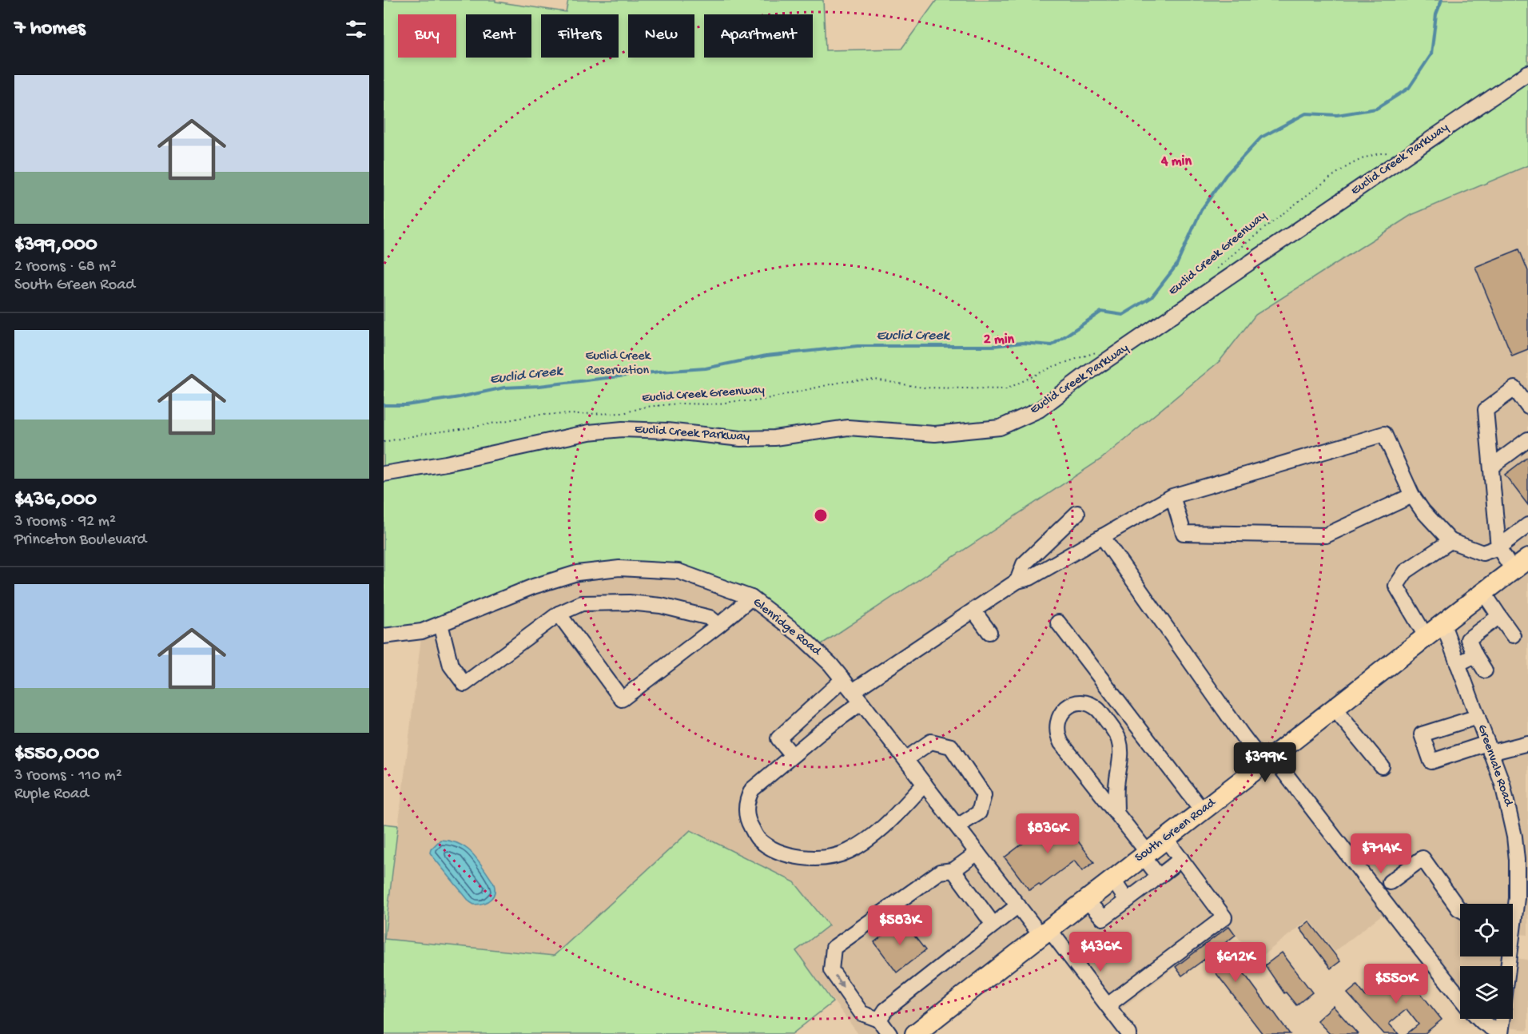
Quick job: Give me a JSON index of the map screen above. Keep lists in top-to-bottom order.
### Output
{
  "streets": {
    "main road": ["South Green Road"],
    "street": ["Euclid Creek Parkway", "Glenridge Road", "Greenvale Road"],
    "path": ["Euclid Creek Greenway"]
  },
  "crossings": [
    ["Glenridge Road", "South Green Road"],
    ["Greenvale Road", "South Green Road"]
  ],
  "water": ["Euclid Creek"],
  "parks": ["Euclid Creek Reservation"],
  "page": {
    "heading": "7 homes",
    "chip": [
      "Buy",
      "Rent",
      "Filters",
      "New",
      "Apartment"
    ],
    "list": [
      {
        "name": "$399,000",
        "note": "2 rooms · 68 m² · South Green Road"
      },
      {
        "name": "$436,000",
        "note": "3 rooms · 92 m² · Princeton Boulevard"
      },
      {
        "name": "$550,000",
        "note": "3 rooms · 110 m² · Ruple Road"
      }
    ],
    "price": [
      "$399K",
      "$836K",
      "$714K",
      "$583K",
      "$436K",
      "$612K",
      "$550K"
    ]
  },
  "rings": ["4 min", "2 min"]
}
